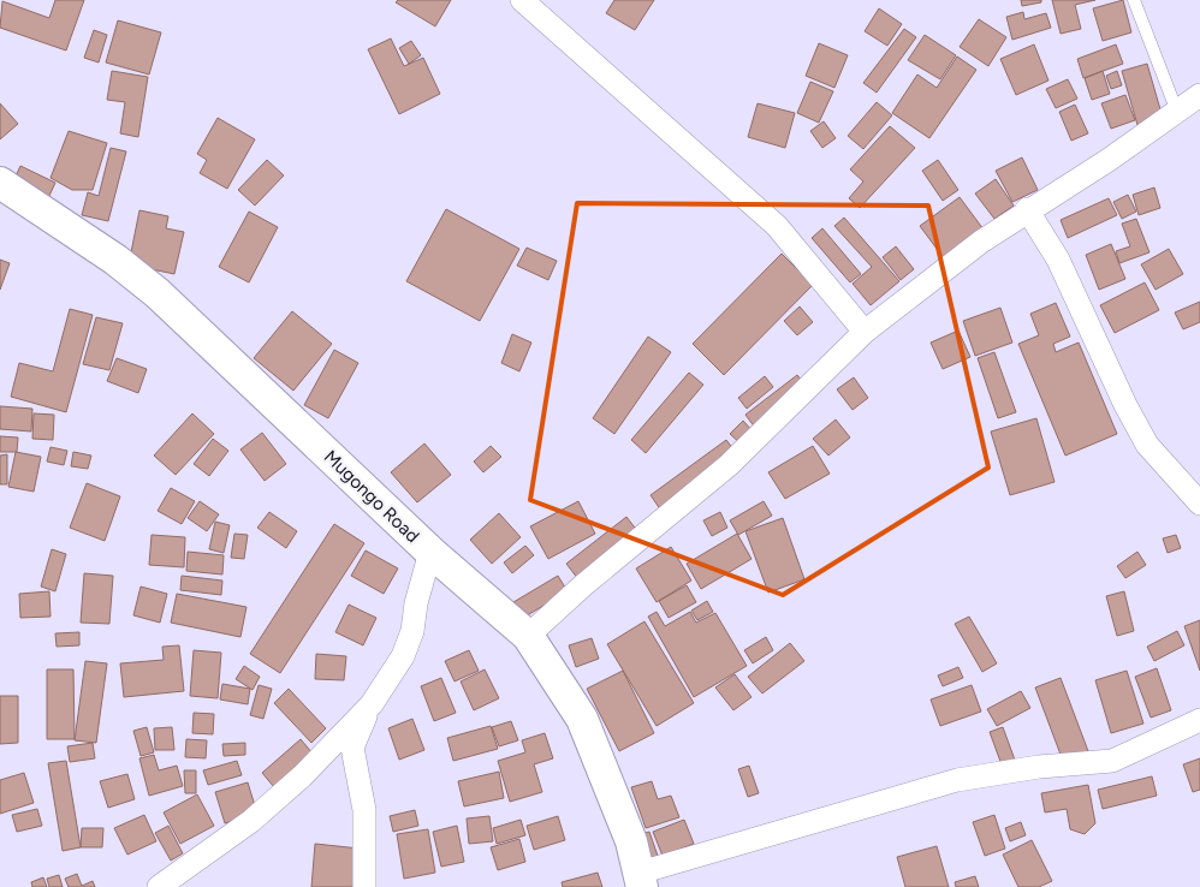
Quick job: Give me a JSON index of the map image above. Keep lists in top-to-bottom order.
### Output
{
  "streets": {
    "street": ["Mugongo Road"]
  }
}
